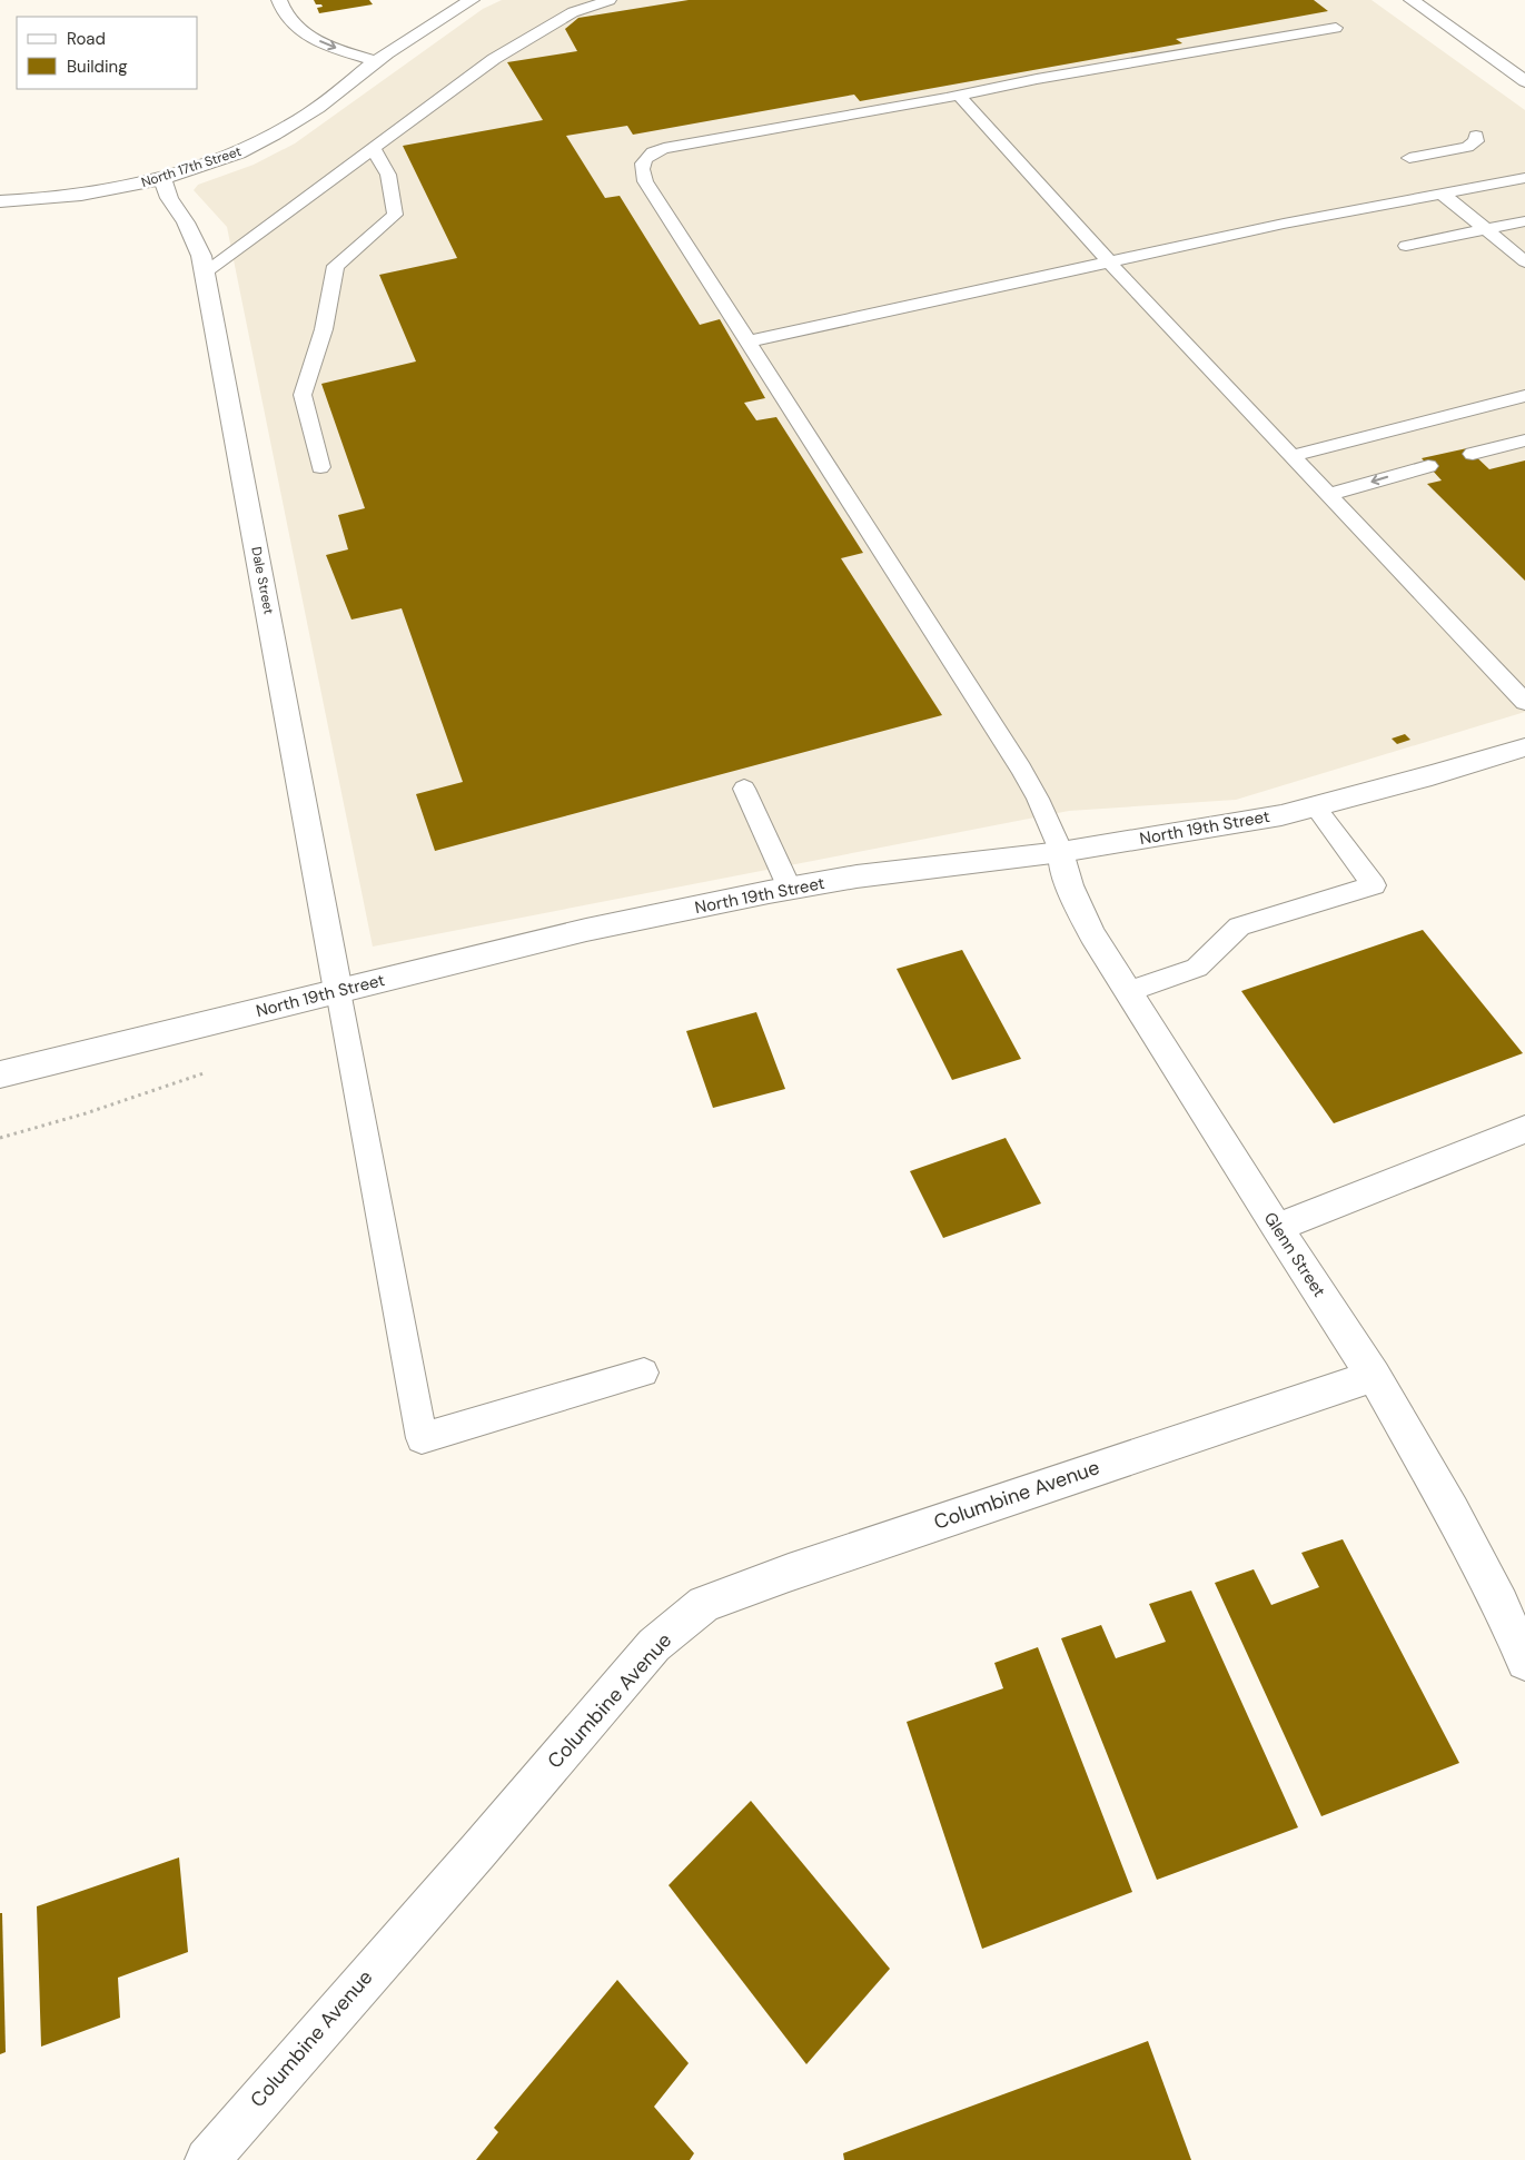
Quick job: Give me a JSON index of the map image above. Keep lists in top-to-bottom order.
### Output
{
  "streets": {
    "street": [
      "North 17th Street",
      "Dale Street",
      "North 19th Street",
      "Glenn Street",
      "Columbine Avenue"
    ]
  },
  "crossings": [
    ["North 17th Street", "Dale Street"],
    ["Dale Street", "North 19th Street"],
    ["North 19th Street", "Glenn Street"],
    ["Glenn Street", "Columbine Avenue"]
  ],
  "legend": ["Road", "Building"]
}
